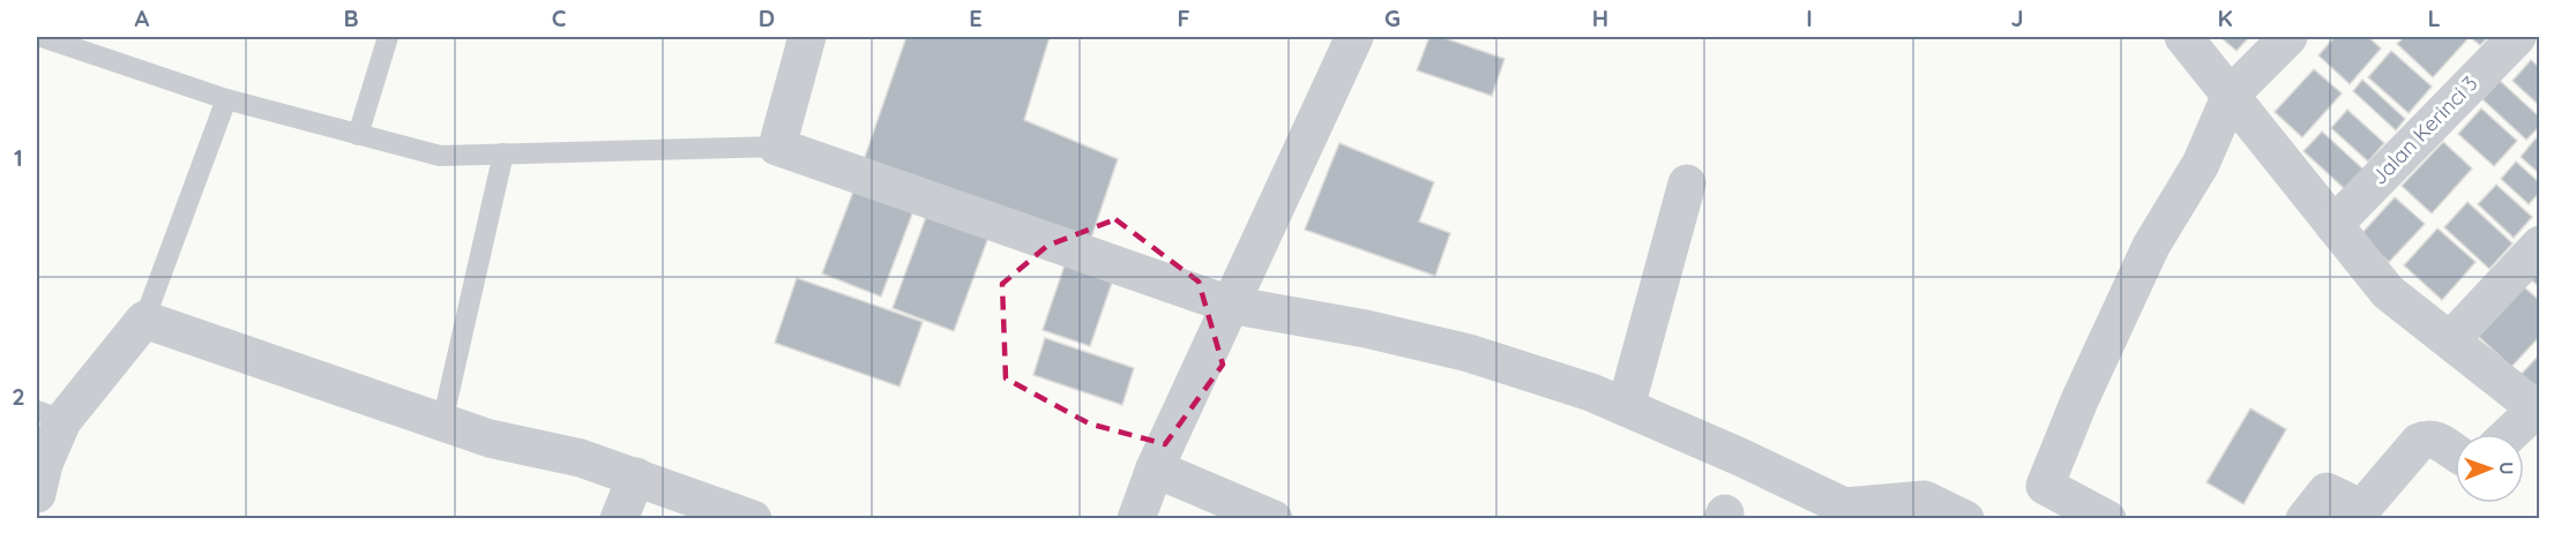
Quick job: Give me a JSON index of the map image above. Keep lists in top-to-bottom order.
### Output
{
  "streets": {
    "street": ["Jalan Kerinci 3"]
  },
  "north": "right",
  "grid": {
    "columns": [
      "A",
      "B",
      "C",
      "D",
      "E",
      "F",
      "G",
      "H",
      "I",
      "J",
      "K",
      "L"
    ],
    "rows": ["1", "2"]
  }
}
